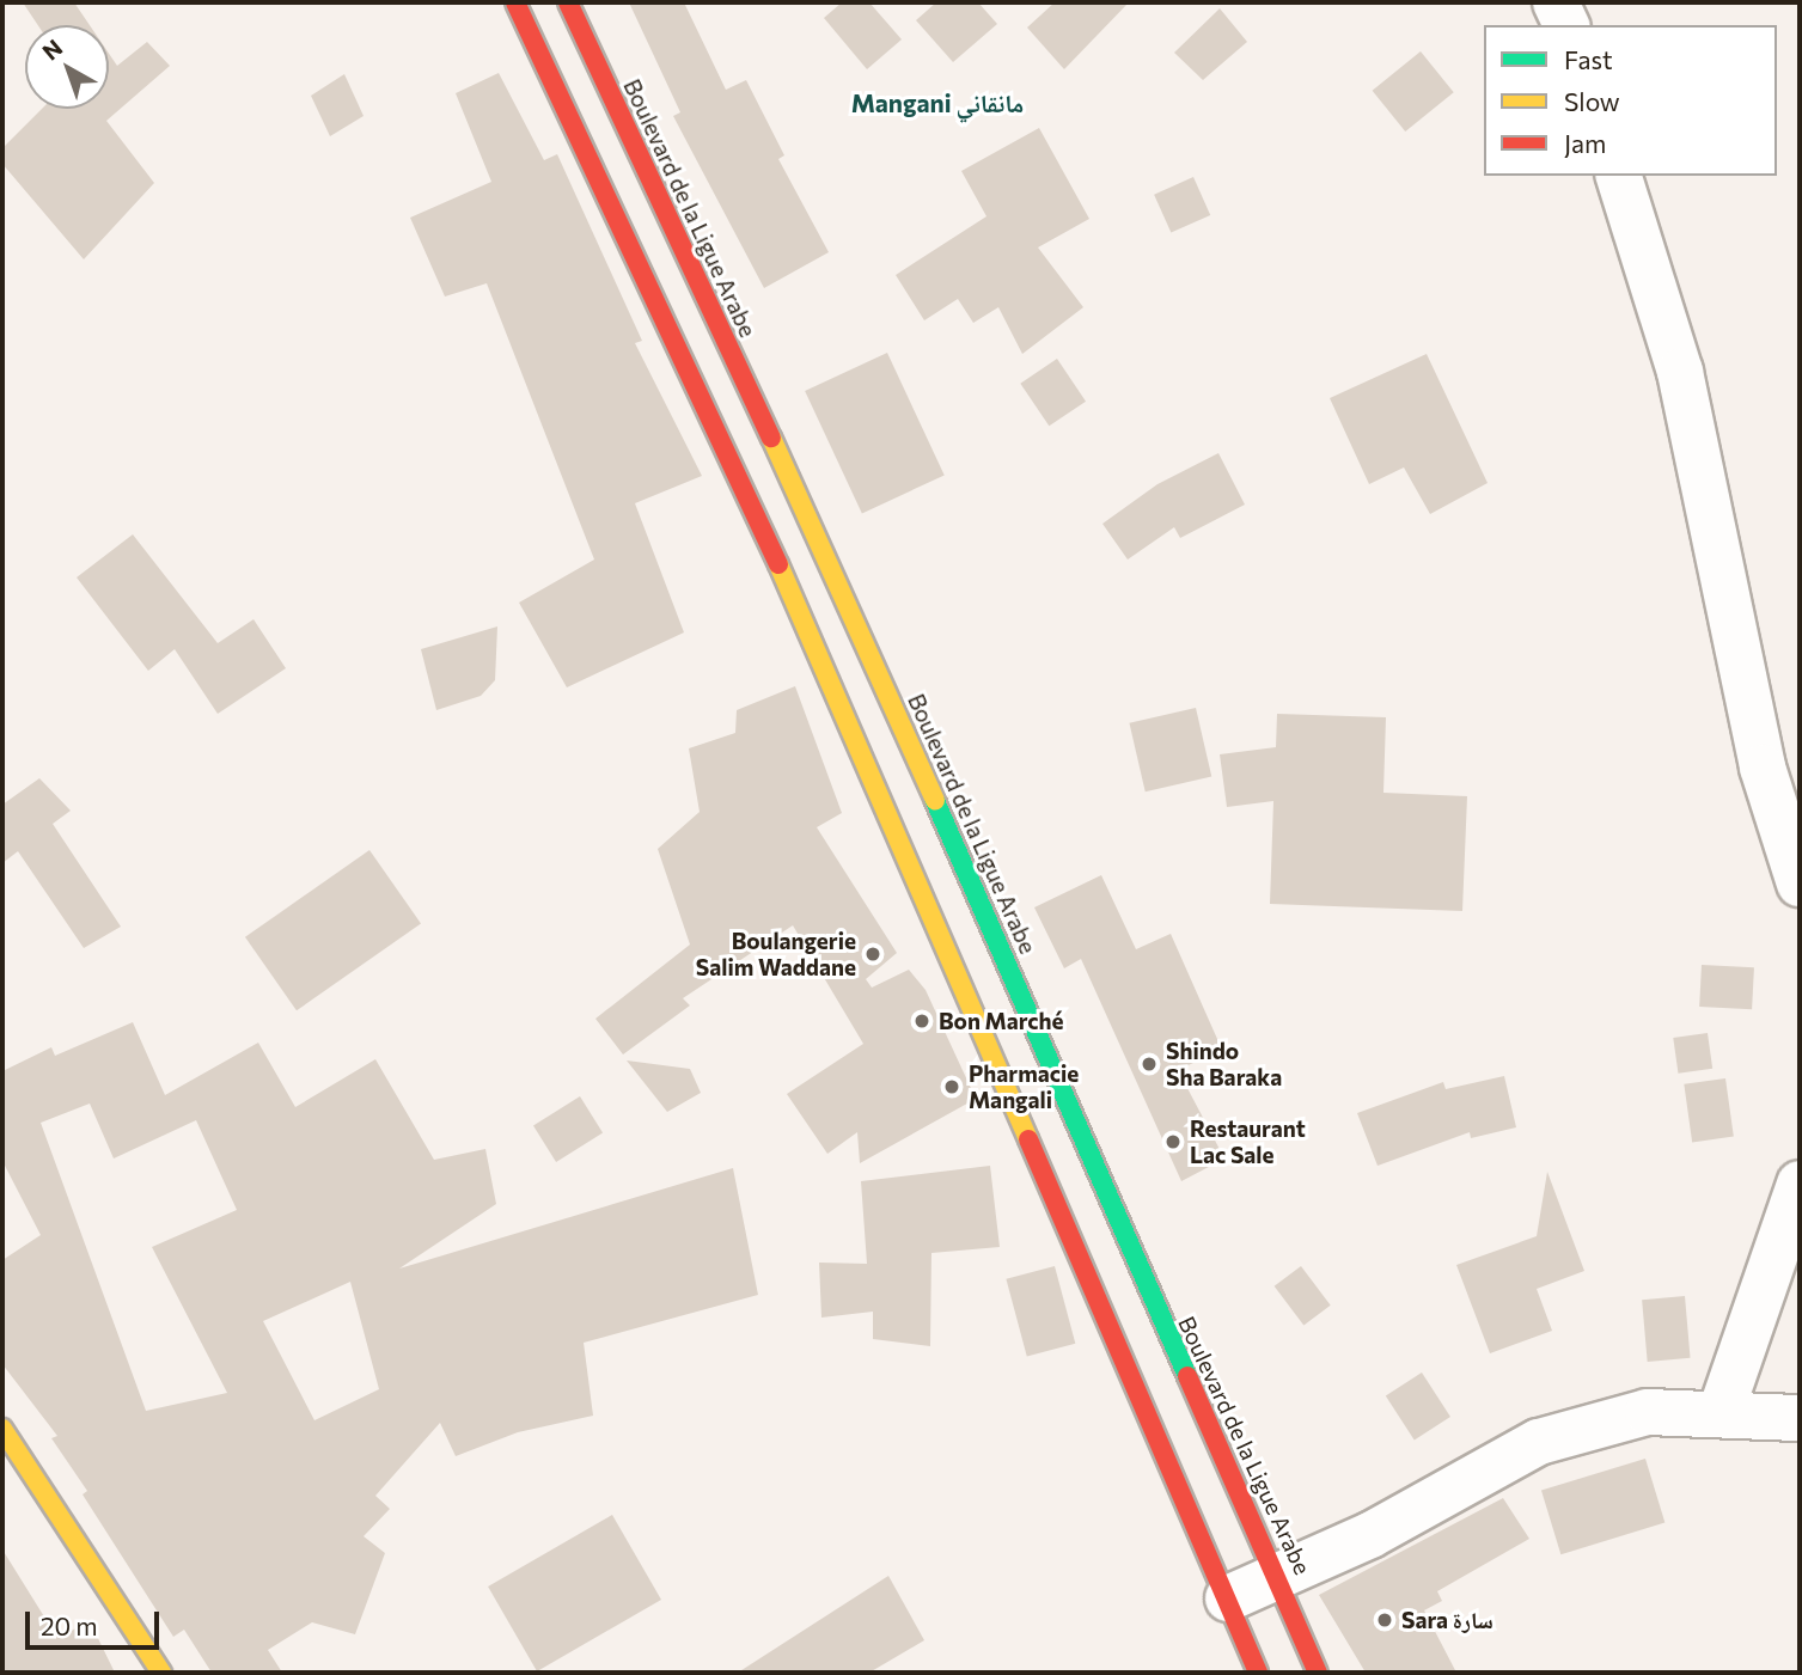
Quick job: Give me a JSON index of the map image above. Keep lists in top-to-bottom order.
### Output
{
  "streets": {
    "main road": ["Boulevard de la Ligue Arabe"]
  },
  "districts": ["Mangani مانقاني"],
  "places": [
    "Boulangerie Salim Waddane",
    "Bon Marché",
    "Shindo Sha Baraka",
    "Pharmacie Mangali",
    "Restaurant Lac Sale",
    "Sara سارة"
  ],
  "legend": ["Fast", "Slow", "Jam"],
  "scale_bar": "20 m",
  "north": "top left"
}
